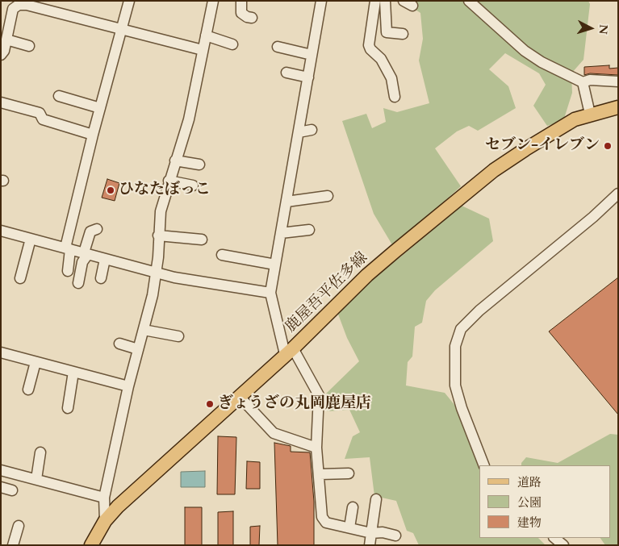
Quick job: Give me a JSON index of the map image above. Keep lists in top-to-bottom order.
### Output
{
  "streets": {
    "main road": ["鹿屋吾平佐多線"]
  },
  "places": ["セブン-イレブン", "ひなたぼっこ", "ぎょうざの丸岡鹿屋店"],
  "legend": ["道路", "公園", "建物"],
  "north": "right"
}
